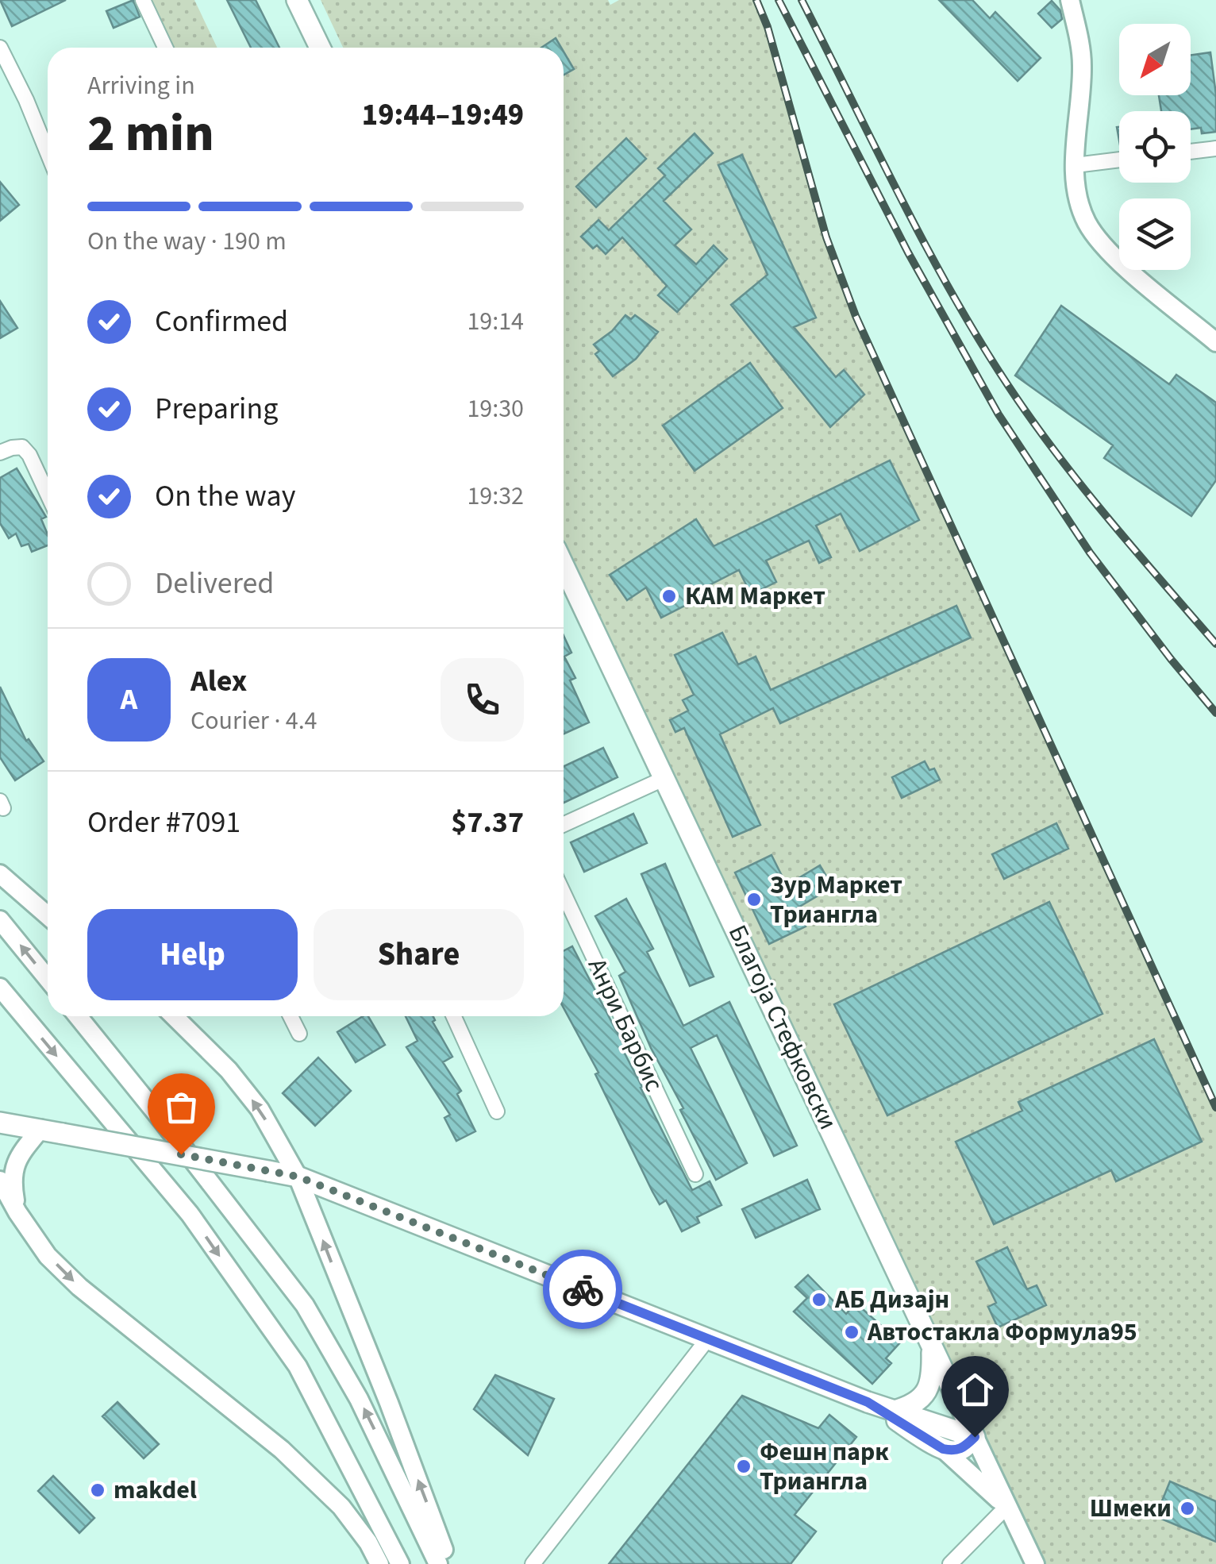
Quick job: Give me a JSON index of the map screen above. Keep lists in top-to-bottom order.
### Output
{
  "streets": {
    "main road": ["Благоја Стефковски"],
    "street": ["Анри Барбис"]
  },
  "places": [
    "КАМ Маркет",
    "Зур Маркет Триангла",
    "АБ Дизајн",
    "Автостакла Формула95",
    "Фешн парк Триангла",
    "makdel",
    "Шмеки"
  ],
  "north": "bottom left",
  "page": {
    "heading": ["2 min", "Arriving in", "19:44–19:49"],
    "panel": [
      "Alex",
      "Courier · 4.4",
      "Order #7091",
      "$7.37"
    ],
    "bar": "On the way · 190 m",
    "list": [
      ["Confirmed", "19:14"],
      ["Preparing", "19:30"],
      ["On the way", "19:32"],
      "Delivered"
    ],
    "round": "A",
    "buttons": ["Help", "Share"]
  }
}
